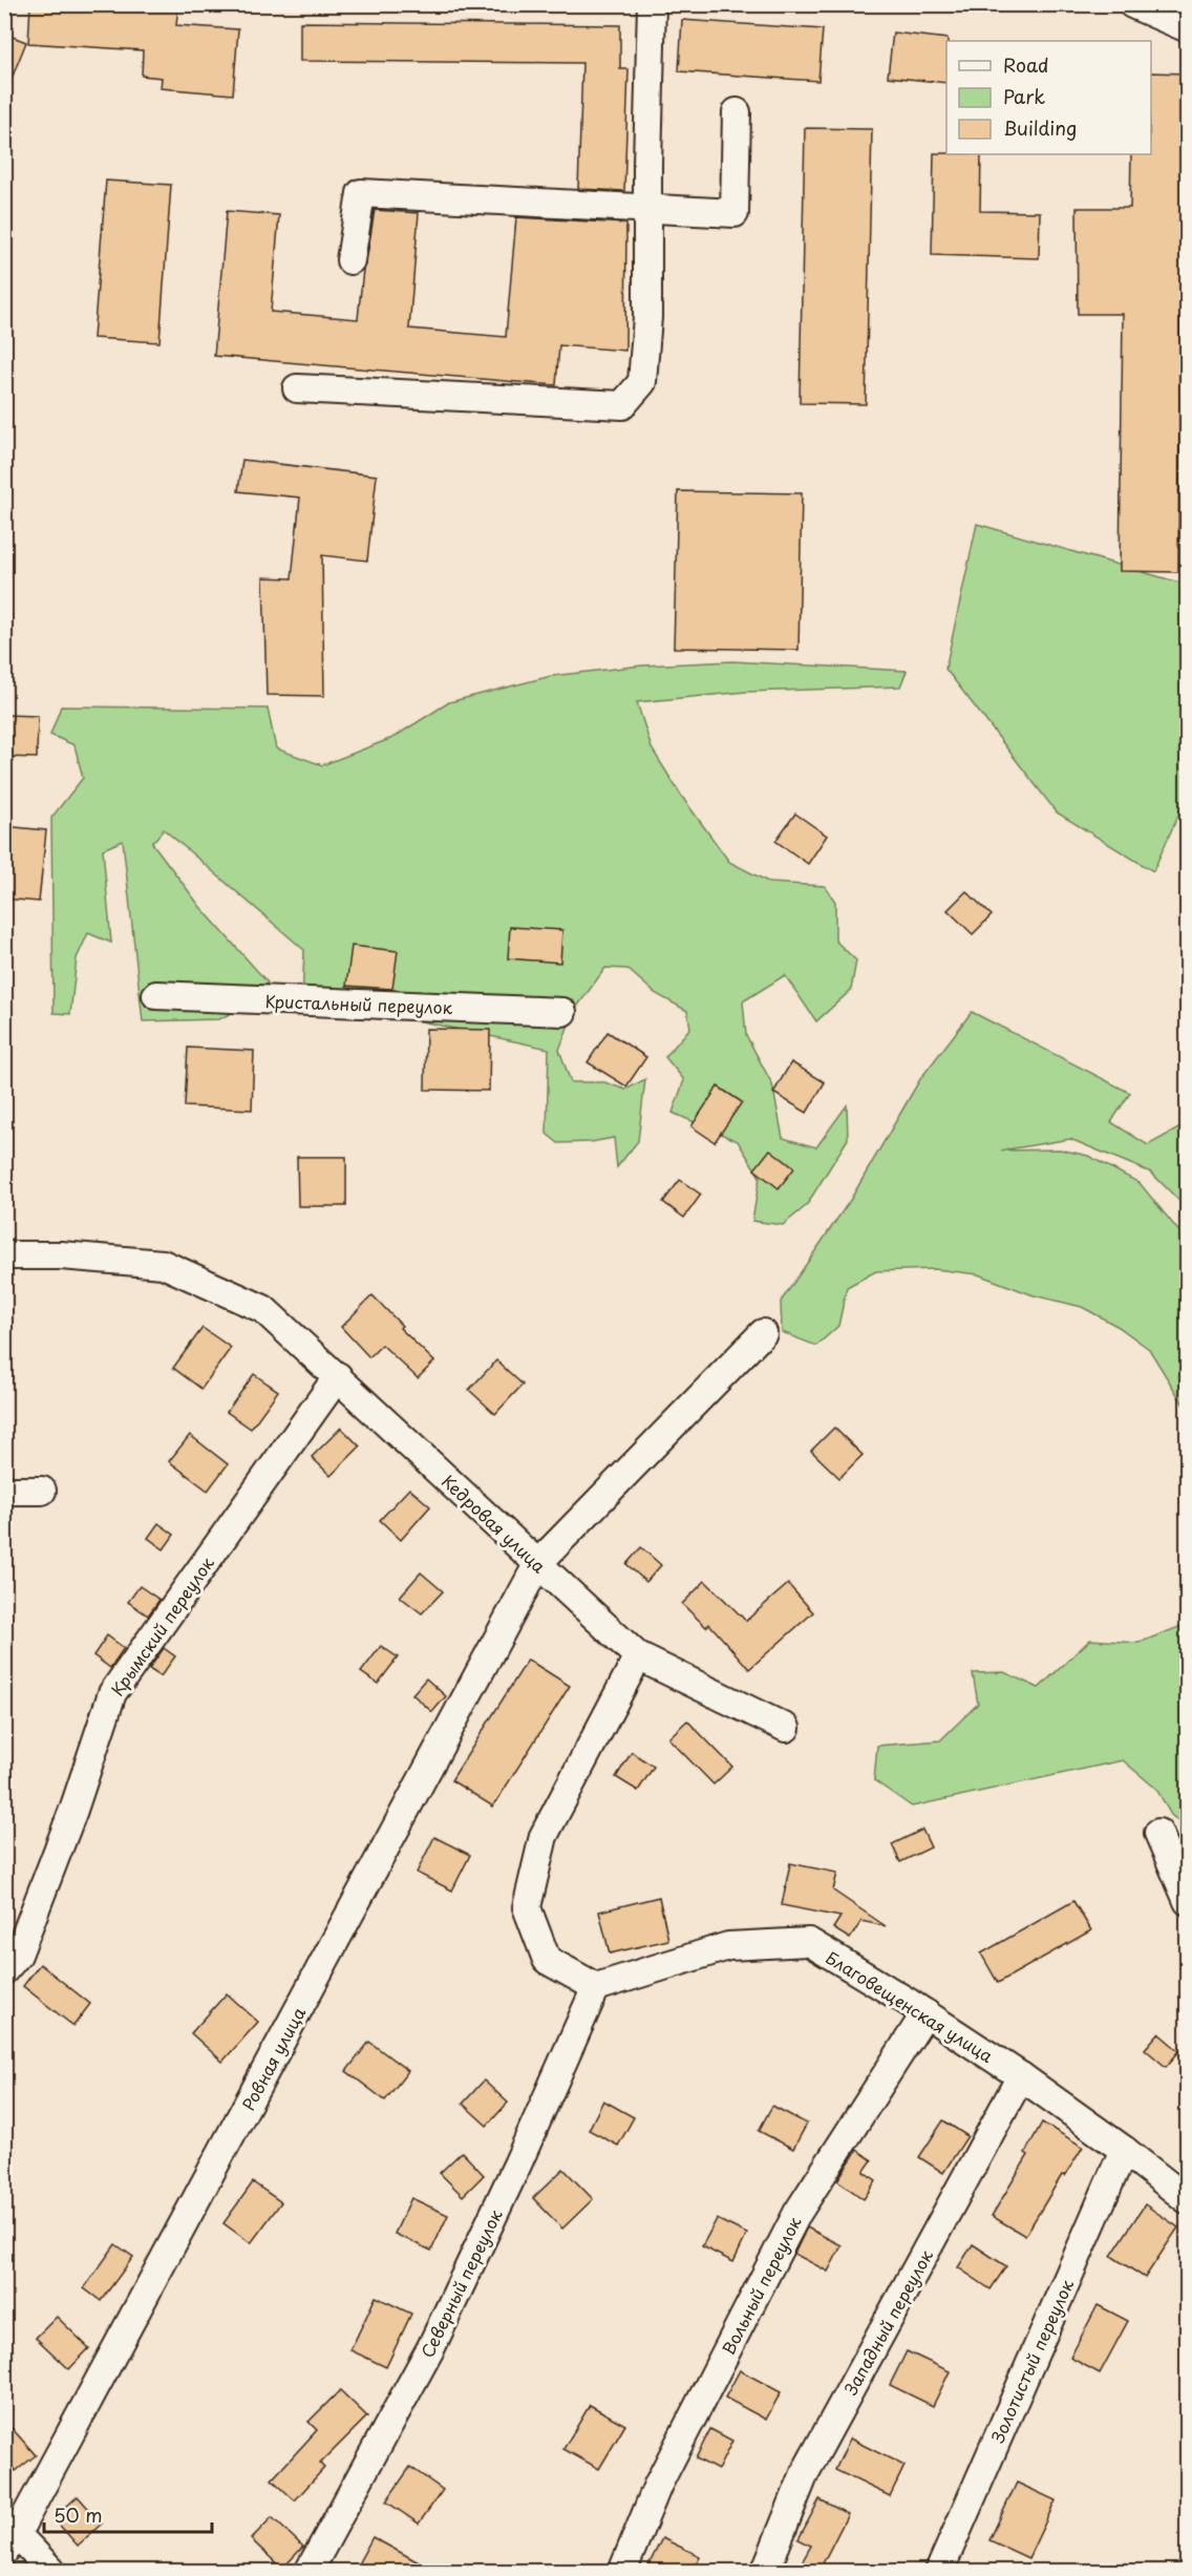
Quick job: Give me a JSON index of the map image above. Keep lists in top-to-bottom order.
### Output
{
  "streets": {
    "street": [
      "Кристальный переулок",
      "Кедровая улица",
      "Крымский переулок",
      "Благовещенская улица",
      "Ровная улица",
      "Северный переулок",
      "Вольный переулок",
      "Западный переулок",
      "Золотистый переулок"
    ]
  },
  "crossings": [
    ["Кедровая улица", "Крымский переулок"],
    ["Кедровая улица", "Ровная улица"],
    ["Благовещенская улица", "Северный переулок"],
    ["Благовещенская улица", "Вольный переулок"],
    ["Благовещенская улица", "Западный переулок"],
    ["Благовещенская улица", "Золотистый переулок"]
  ],
  "legend": ["Road", "Park", "Building"],
  "scale_bar": "50 m"
}
